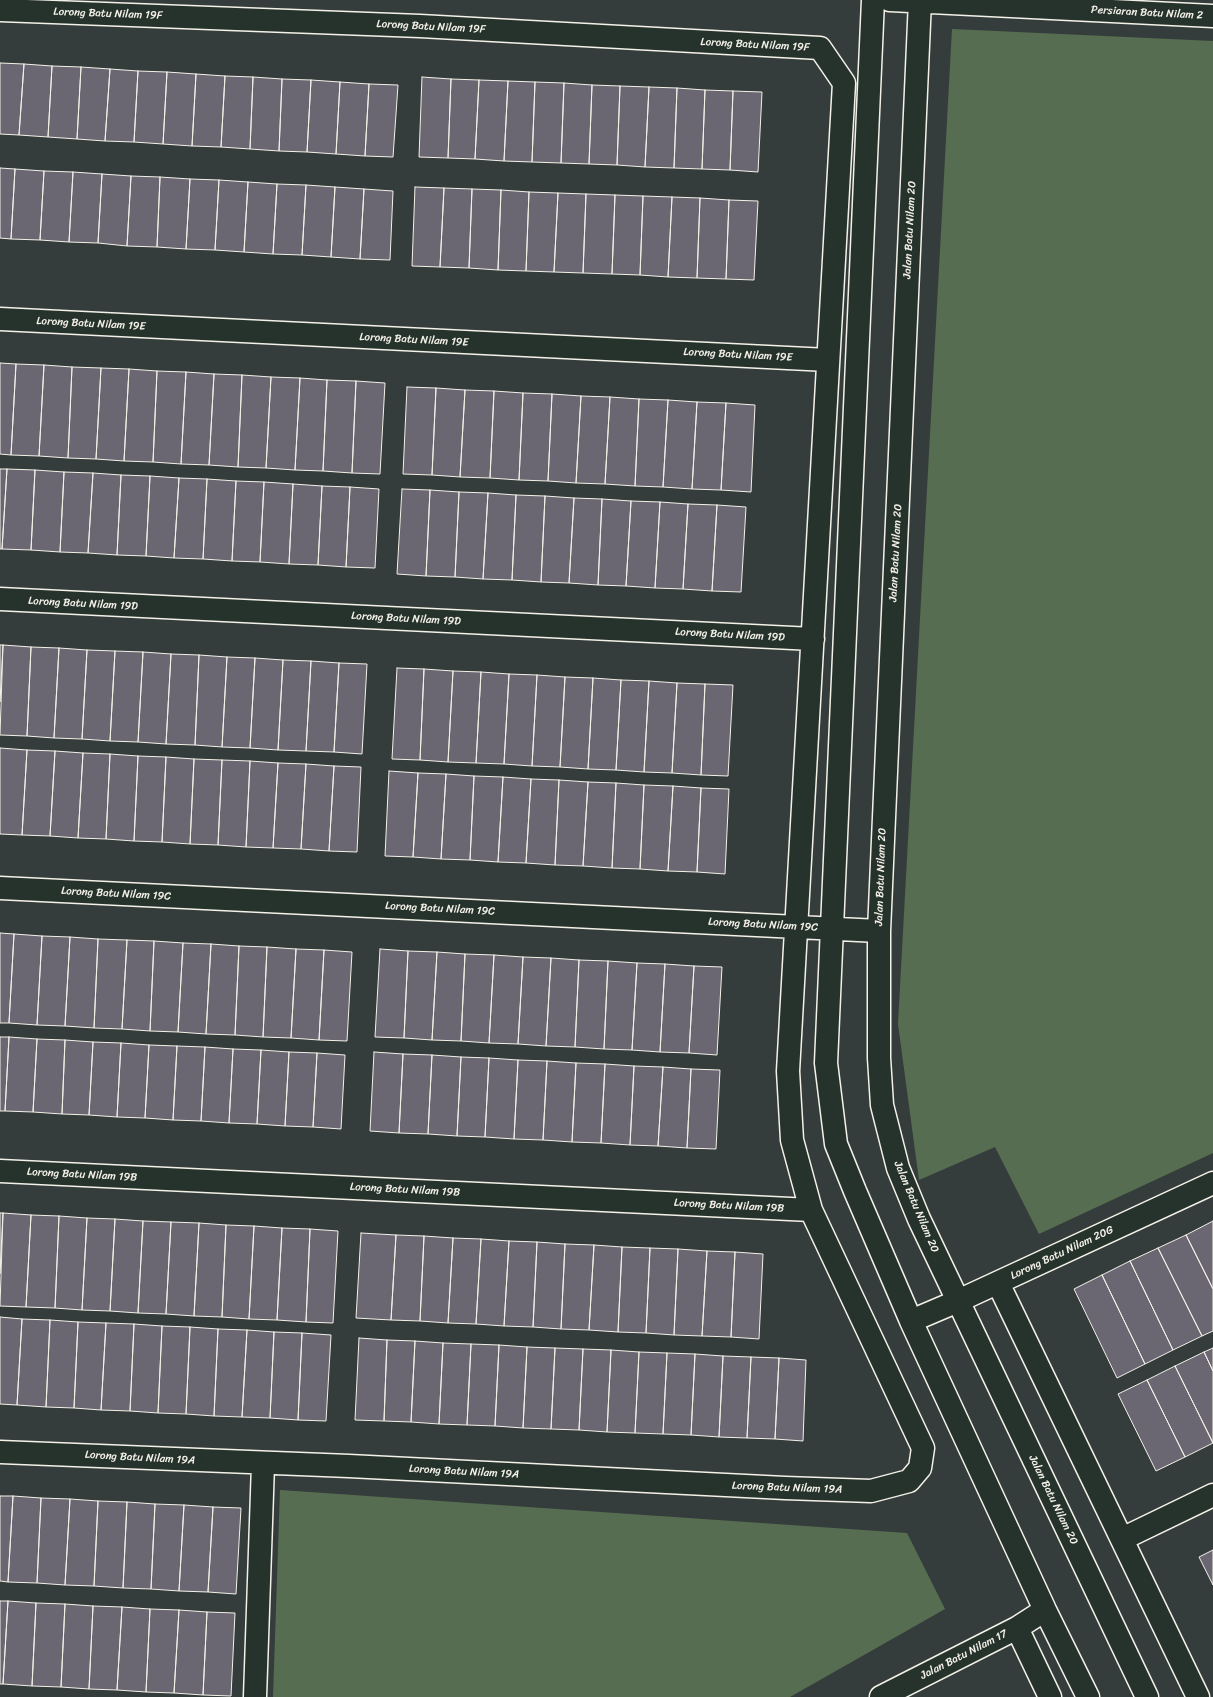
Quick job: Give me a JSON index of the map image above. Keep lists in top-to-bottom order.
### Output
{
  "streets": {
    "street": [
      "Persiaran Batu Nilam 2",
      "Lorong Batu Nilam 19F",
      "Jalan Batu Nilam 20",
      "Lorong Batu Nilam 19E",
      "Lorong Batu Nilam 19D",
      "Lorong Batu Nilam 19C",
      "Lorong Batu Nilam 19B",
      "Lorong Batu Nilam 20G",
      "Lorong Batu Nilam 19A",
      "Jalan Batu Nilam 17"
    ]
  },
  "crossings": [
    ["Persiaran Batu Nilam 2", "Jalan Batu Nilam 20"],
    ["Lorong Batu Nilam 19F", "Lorong Batu Nilam 19E"],
    ["Jalan Batu Nilam 20", "Lorong Batu Nilam 19C"],
    ["Jalan Batu Nilam 20", "Lorong Batu Nilam 20G"],
    ["Lorong Batu Nilam 19B", "Lorong Batu Nilam 19A"]
  ]
}
